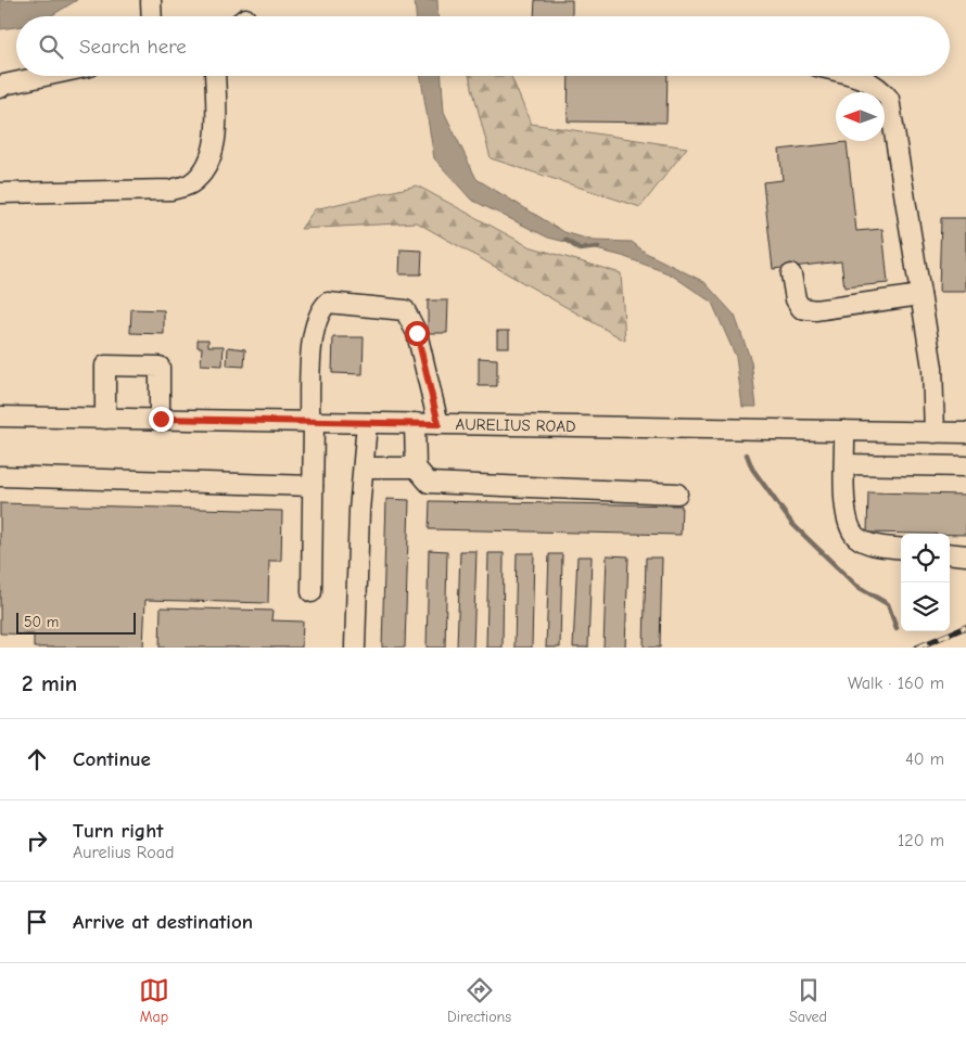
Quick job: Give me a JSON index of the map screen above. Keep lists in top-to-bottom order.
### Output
{
  "streets": {
    "street": ["AURELIUS ROAD"]
  },
  "scale_bar": "50 m",
  "north": "left",
  "page": {
    "search": "Search here",
    "scale": "50 m",
    "heading": ["2 min", "Walk · 160 m"],
    "list": [
      ["Continue", "40 m"],
      ["Turn right", "Aurelius Road", "120 m"],
      "Arrive at destination"
    ],
    "nav": ["Map", "Directions", "Saved"]
  }
}
